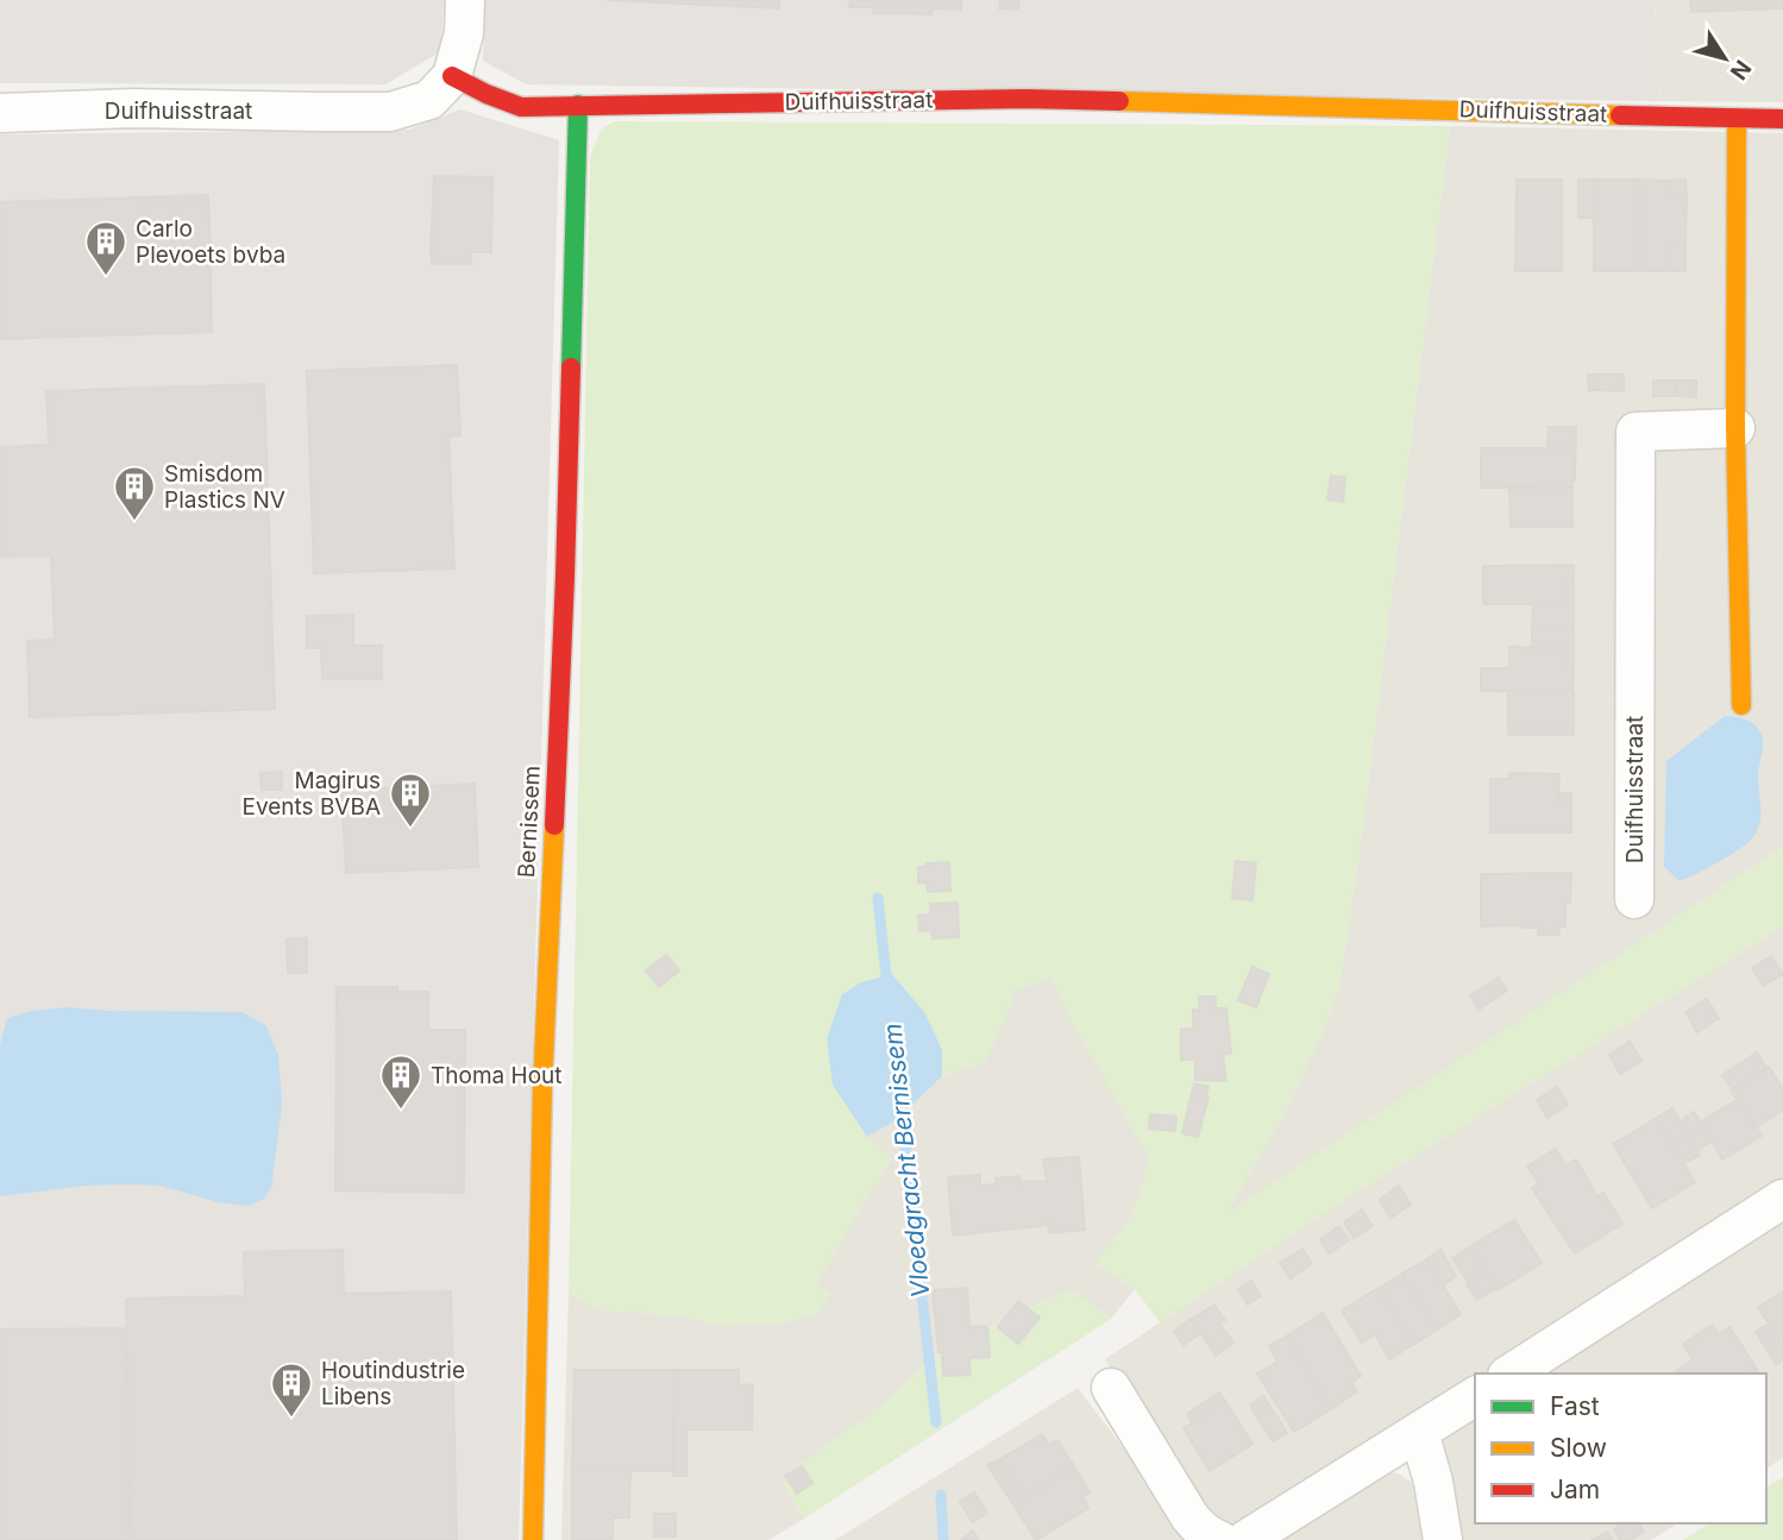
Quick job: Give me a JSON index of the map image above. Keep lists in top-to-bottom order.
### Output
{
  "streets": {
    "street": ["Duifhuisstraat", "Bernissem"]
  },
  "crossings": [
    ["Duifhuisstraat", "Bernissem"]
  ],
  "water": ["Vloedgracht Bernissem"],
  "places": {
    "building": [
      "Carlo Plevoets bvba",
      "Smisdom Plastics NV",
      "Magirus Events BVBA",
      "Thoma Hout",
      "Houtindustrie Libens"
    ]
  },
  "legend": ["Fast", "Slow", "Jam"],
  "north": "bottom right"
}
